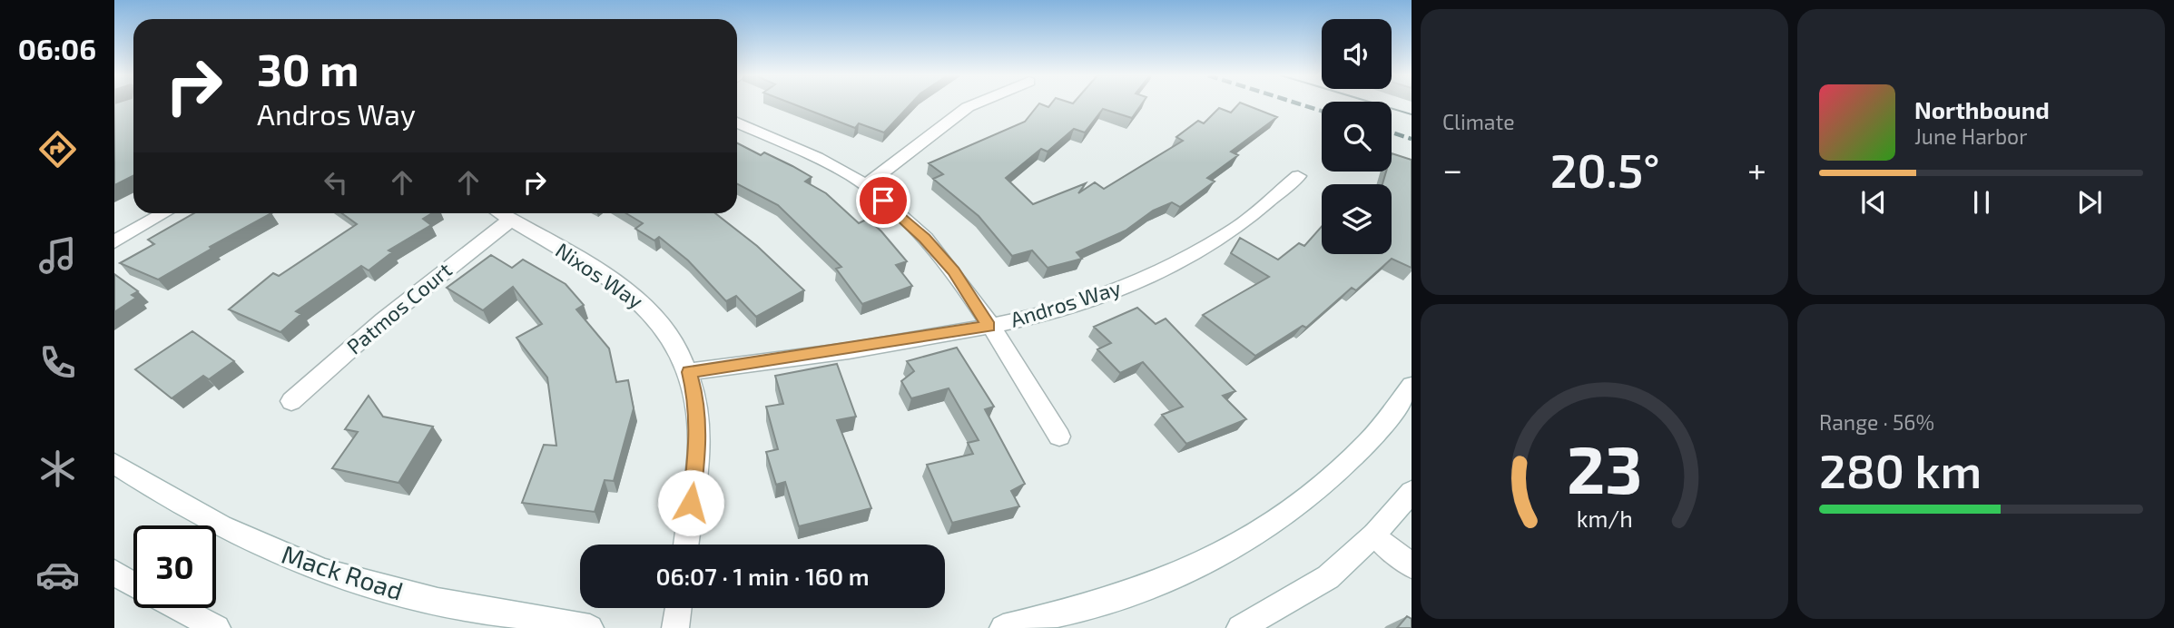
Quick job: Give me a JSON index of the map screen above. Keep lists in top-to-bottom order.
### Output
{
  "streets": {
    "street": [
      "Nixos Way",
      "Andros Way",
      "Patmos Court",
      "Mack Road"
    ]
  },
  "crossings": [
    ["Nixos Way", "Andros Way"],
    ["Nixos Way", "Patmos Court"]
  ],
  "page": {
    "tabs": "06:06",
    "tile": [
      "Climate",
      ["Range · 56%", "280 km"]
    ],
    "turn": ["30 m", "Andros Way"],
    "song": ["Northbound", "June Harbor"],
    "heat": ["−", "20.5°", "+"],
    "limit": "30",
    "trip": "06:07 · 1 min · 160 m",
    "gauge": ["23", "km/h"]
  }
}
